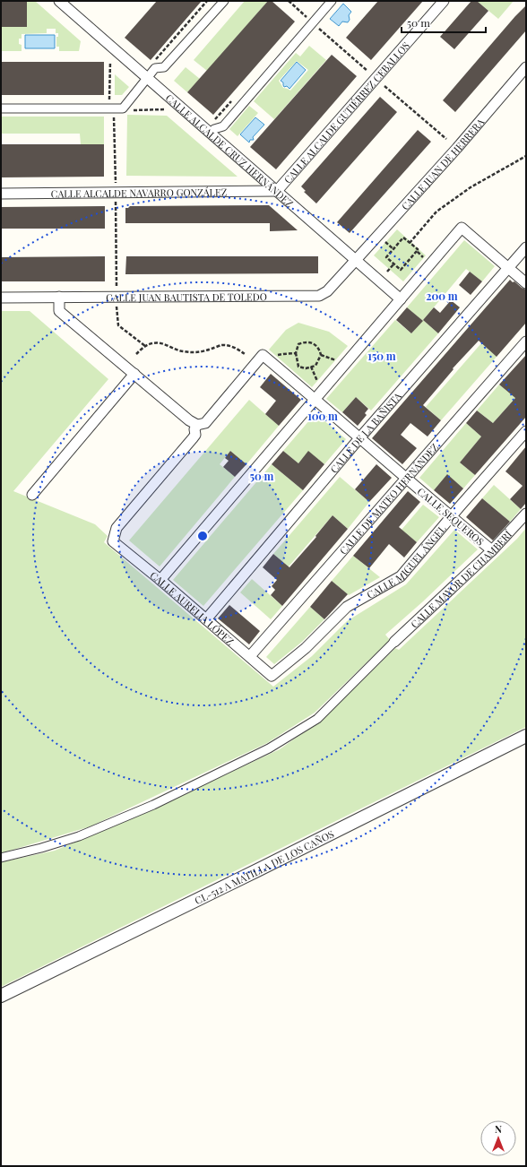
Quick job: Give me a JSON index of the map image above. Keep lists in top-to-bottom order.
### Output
{
  "streets": {
    "street": [
      "CALLE ALCALDE GUTIÉRREZ CEBALLOS",
      "CALLE ALCALDE CRUZ HERNÁNDEZ",
      "CALLE JUAN DE HERRERA",
      "CALLE ALCALDE NAVARRO GONZÁLEZ",
      "CALLE JUAN BAUTISTA DE TOLEDO",
      "CALLE DE LA BAÑISTA",
      "CALLE DE MATEO HERNÁNDEZ",
      "CALLE SEQUEROS",
      "CALLE MIGUEL ÁNGEL",
      "CALLE MAYOR DE CHAMBERÍ",
      "CALLE AURELIA LÓPEZ",
      "CL-512 A MATILLA DE LOS CAÑOS"
    ]
  },
  "crossings": [
    ["CALLE ALCALDE GUTIÉRREZ CEBALLOS", "CALLE ALCALDE CRUZ HERNÁNDEZ"],
    ["CALLE ALCALDE GUTIÉRREZ CEBALLOS", "CALLE ALCALDE NAVARRO GONZÁLEZ"],
    ["CALLE ALCALDE CRUZ HERNÁNDEZ", "CALLE JUAN DE HERRERA"],
    ["CALLE ALCALDE CRUZ HERNÁNDEZ", "CALLE ALCALDE NAVARRO GONZÁLEZ"],
    ["CALLE ALCALDE CRUZ HERNÁNDEZ", "CALLE JUAN BAUTISTA DE TOLEDO"],
    ["CALLE JUAN DE HERRERA", "CALLE JUAN BAUTISTA DE TOLEDO"],
    ["CALLE DE LA BAÑISTA", "CALLE SEQUEROS"],
    ["CALLE DE LA BAÑISTA", "CALLE AURELIA LÓPEZ"],
    ["CALLE DE MATEO HERNÁNDEZ", "CALLE SEQUEROS"],
    ["CALLE DE MATEO HERNÁNDEZ", "CALLE AURELIA LÓPEZ"],
    ["CALLE SEQUEROS", "CALLE MIGUEL ÁNGEL"],
    ["CALLE SEQUEROS", "CALLE MAYOR DE CHAMBERÍ"],
    ["CALLE SEQUEROS", "CALLE AURELIA LÓPEZ"],
    ["CALLE MIGUEL ÁNGEL", "CALLE AURELIA LÓPEZ"]
  ],
  "scale_bar": "50 m",
  "north": "top",
  "rings": [
    "200 m",
    "150 m",
    "100 m",
    "50 m"
  ]
}
